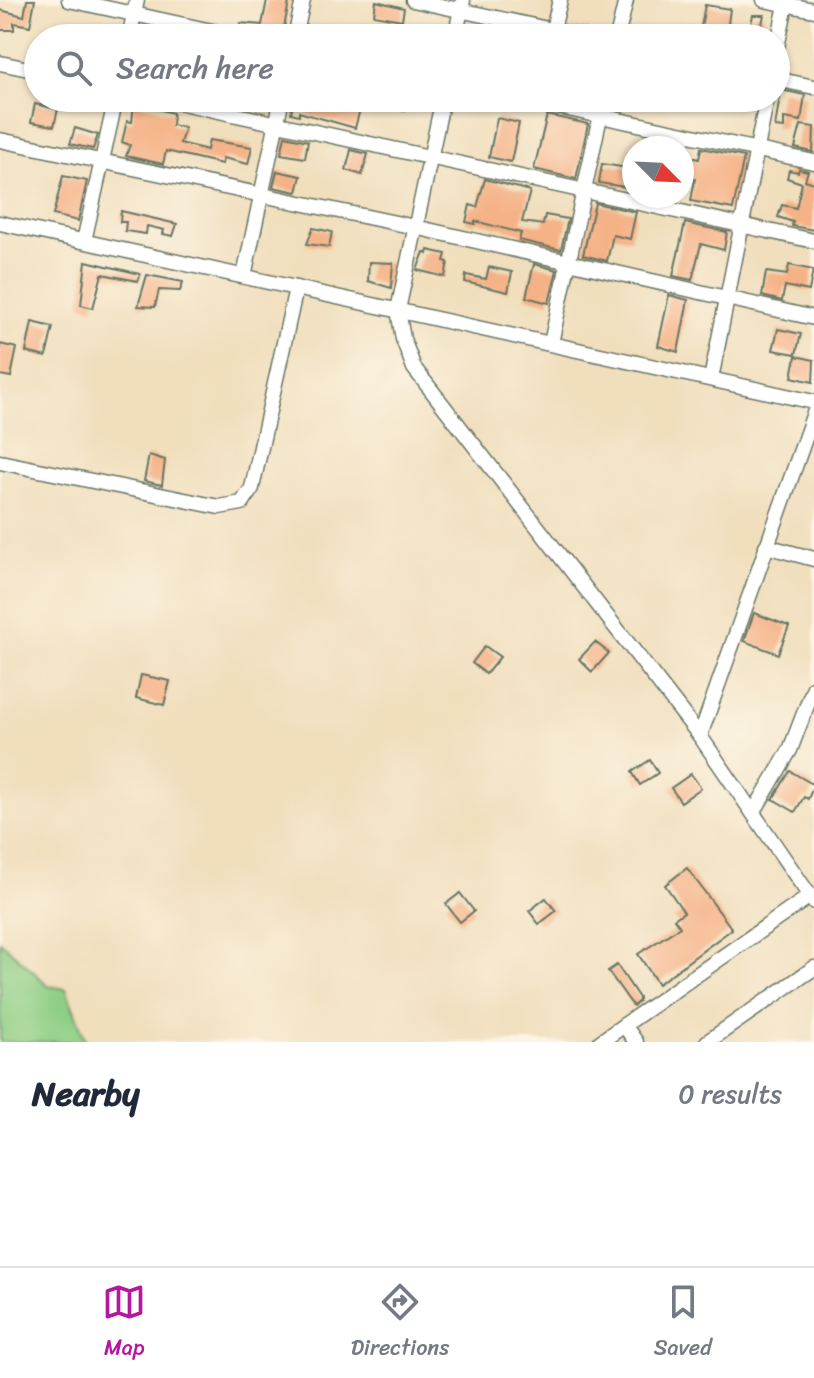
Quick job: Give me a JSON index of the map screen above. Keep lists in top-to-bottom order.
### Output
{
  "north": "bottom right",
  "page": {
    "search": "Search here",
    "heading": ["Nearby", "0 results"],
    "nav": ["Map", "Directions", "Saved"]
  }
}
